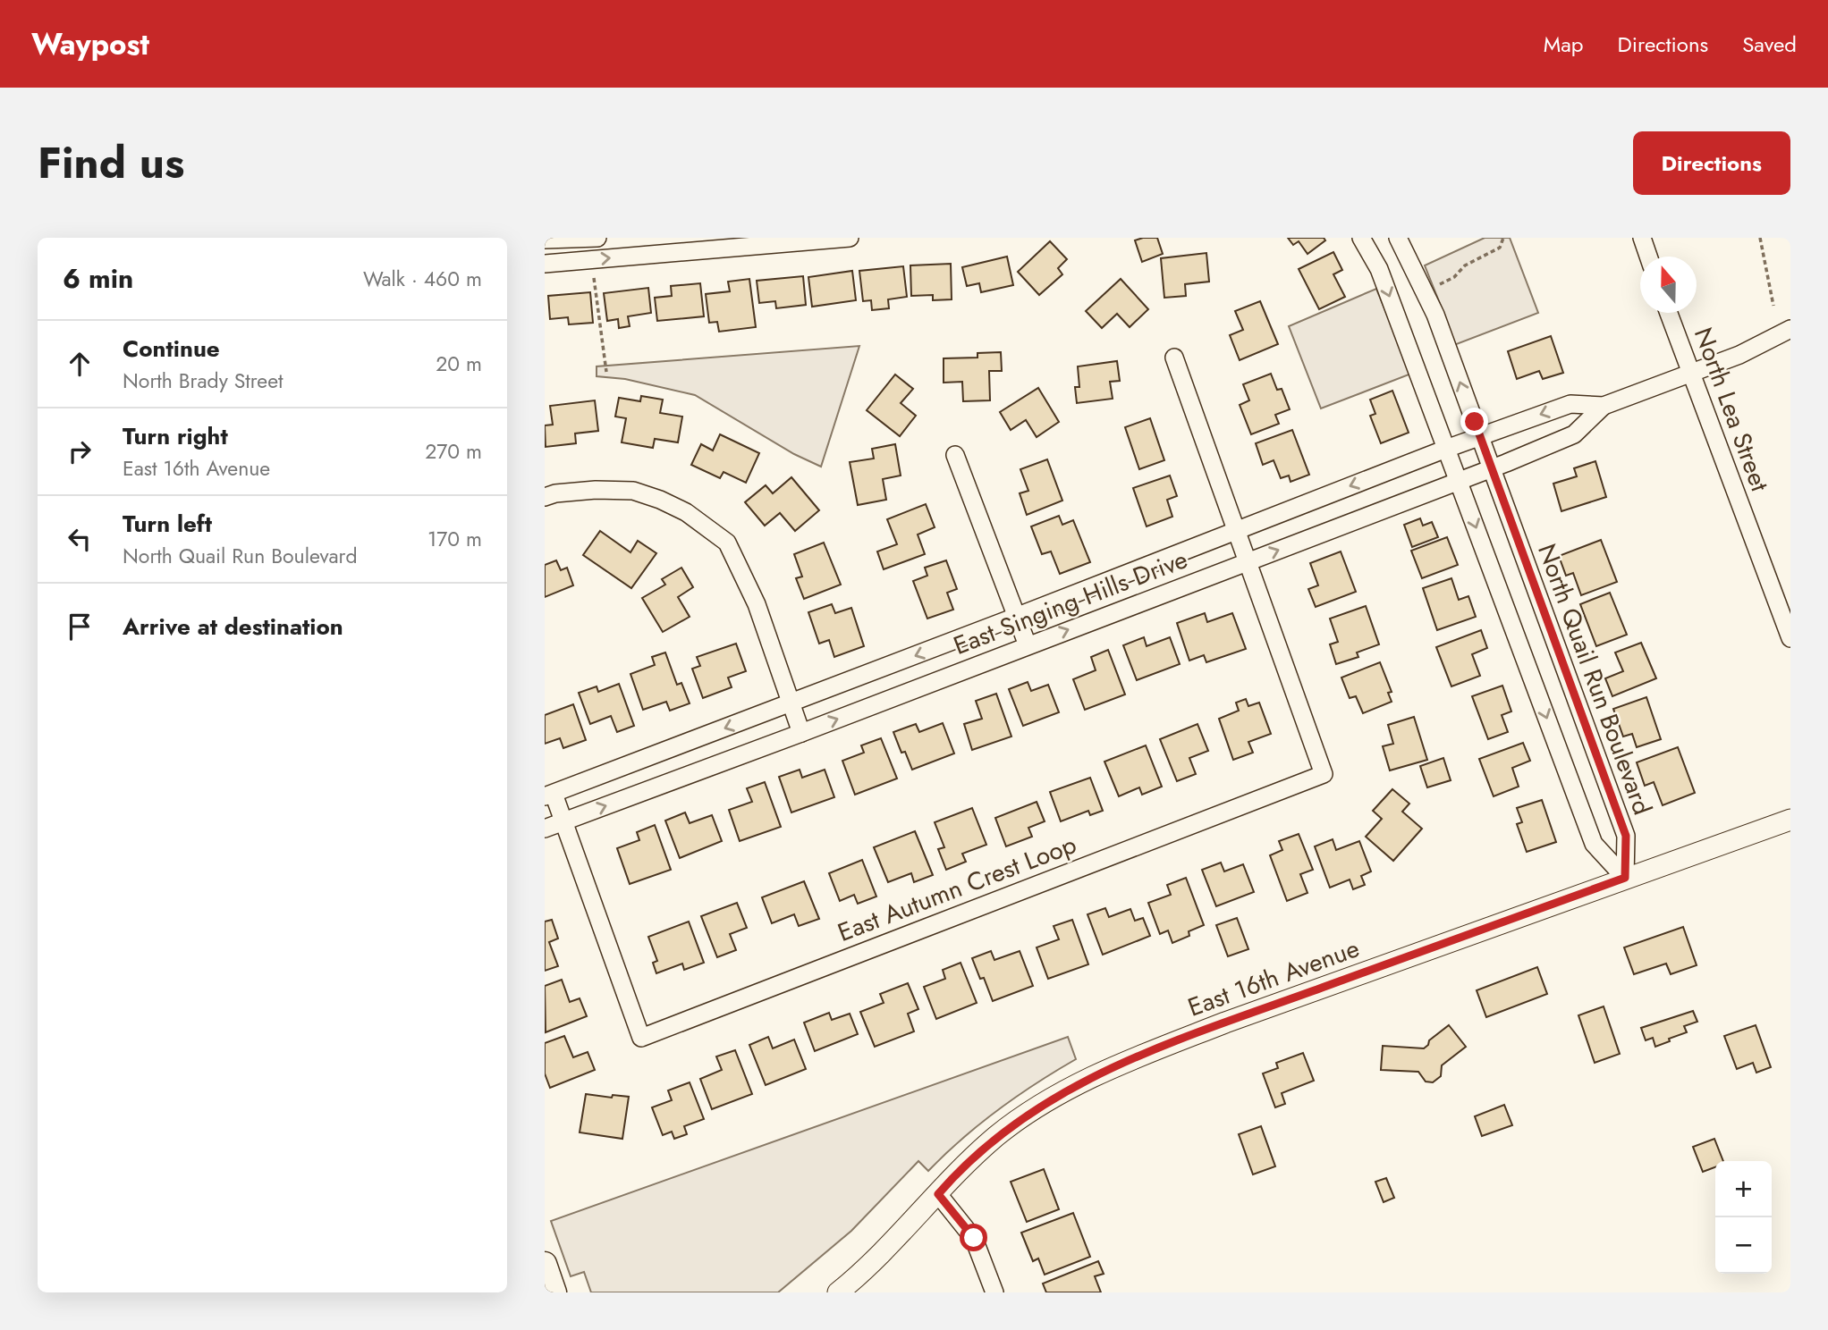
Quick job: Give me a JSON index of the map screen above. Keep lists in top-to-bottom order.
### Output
{
  "streets": {
    "street": [
      "North Lea Street",
      "East Singing Hills Drive",
      "North Quail Run Boulevard",
      "East Autumn Crest Loop",
      "East 16th Avenue"
    ]
  },
  "crossings": [
    ["North Lea Street", "East Singing Hills Drive"],
    ["East Singing Hills Drive", "North Quail Run Boulevard"],
    ["East Singing Hills Drive", "East Autumn Crest Loop"],
    ["North Quail Run Boulevard", "East 16th Avenue"]
  ],
  "north": "top",
  "page": {
    "header": "Waypost",
    "nav": ["Map", "Directions", "Saved"],
    "title": "Find us",
    "buttons": "Directions",
    "heading": ["6 min", "Walk · 460 m"],
    "list": [
      ["Continue", "North Brady Street", "20 m"],
      ["Turn right", "East 16th Avenue", "270 m"],
      ["Turn left", "North Quail Run Boulevard", "170 m"],
      "Arrive at destination"
    ],
    "map_buttons": ["+", "−"]
  }
}
